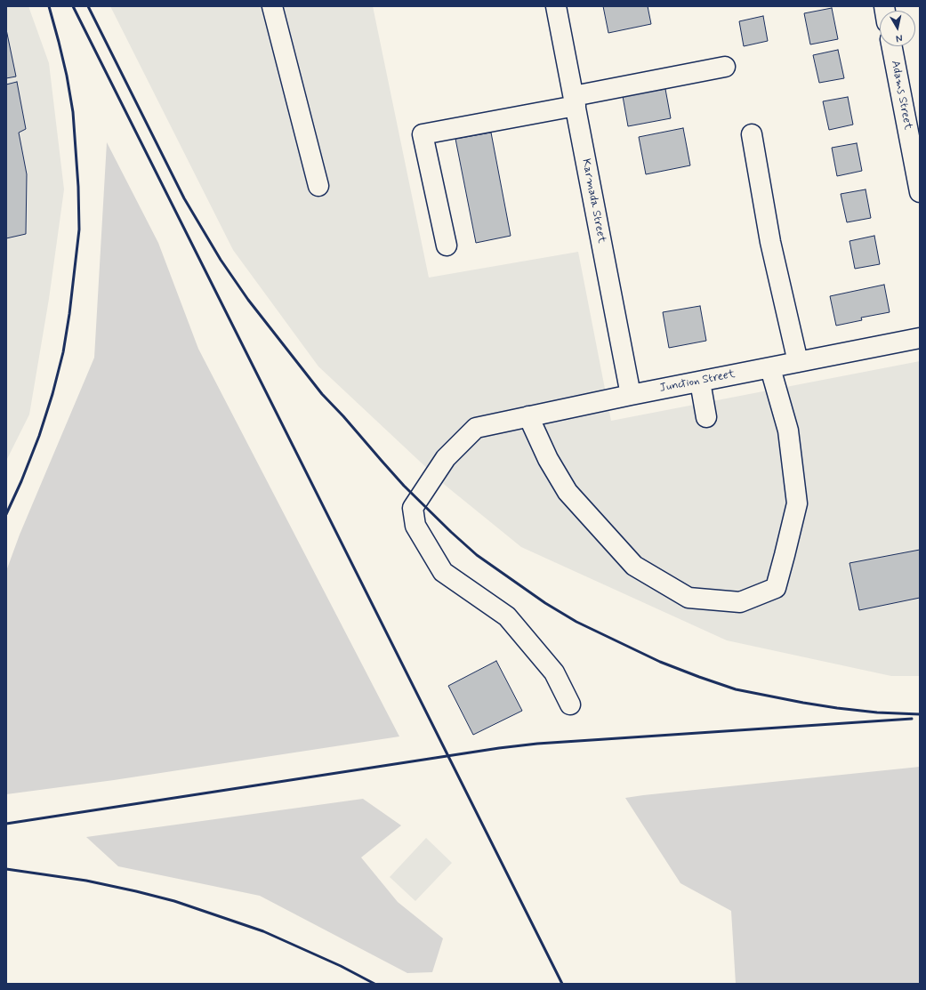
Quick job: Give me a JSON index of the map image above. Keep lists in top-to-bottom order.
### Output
{
  "streets": {
    "street": ["Adams Street", "Karmada Street", "Junction Street"]
  },
  "crossings": [
    ["Karmada Street", "Junction Street"]
  ],
  "north": "bottom"
}
